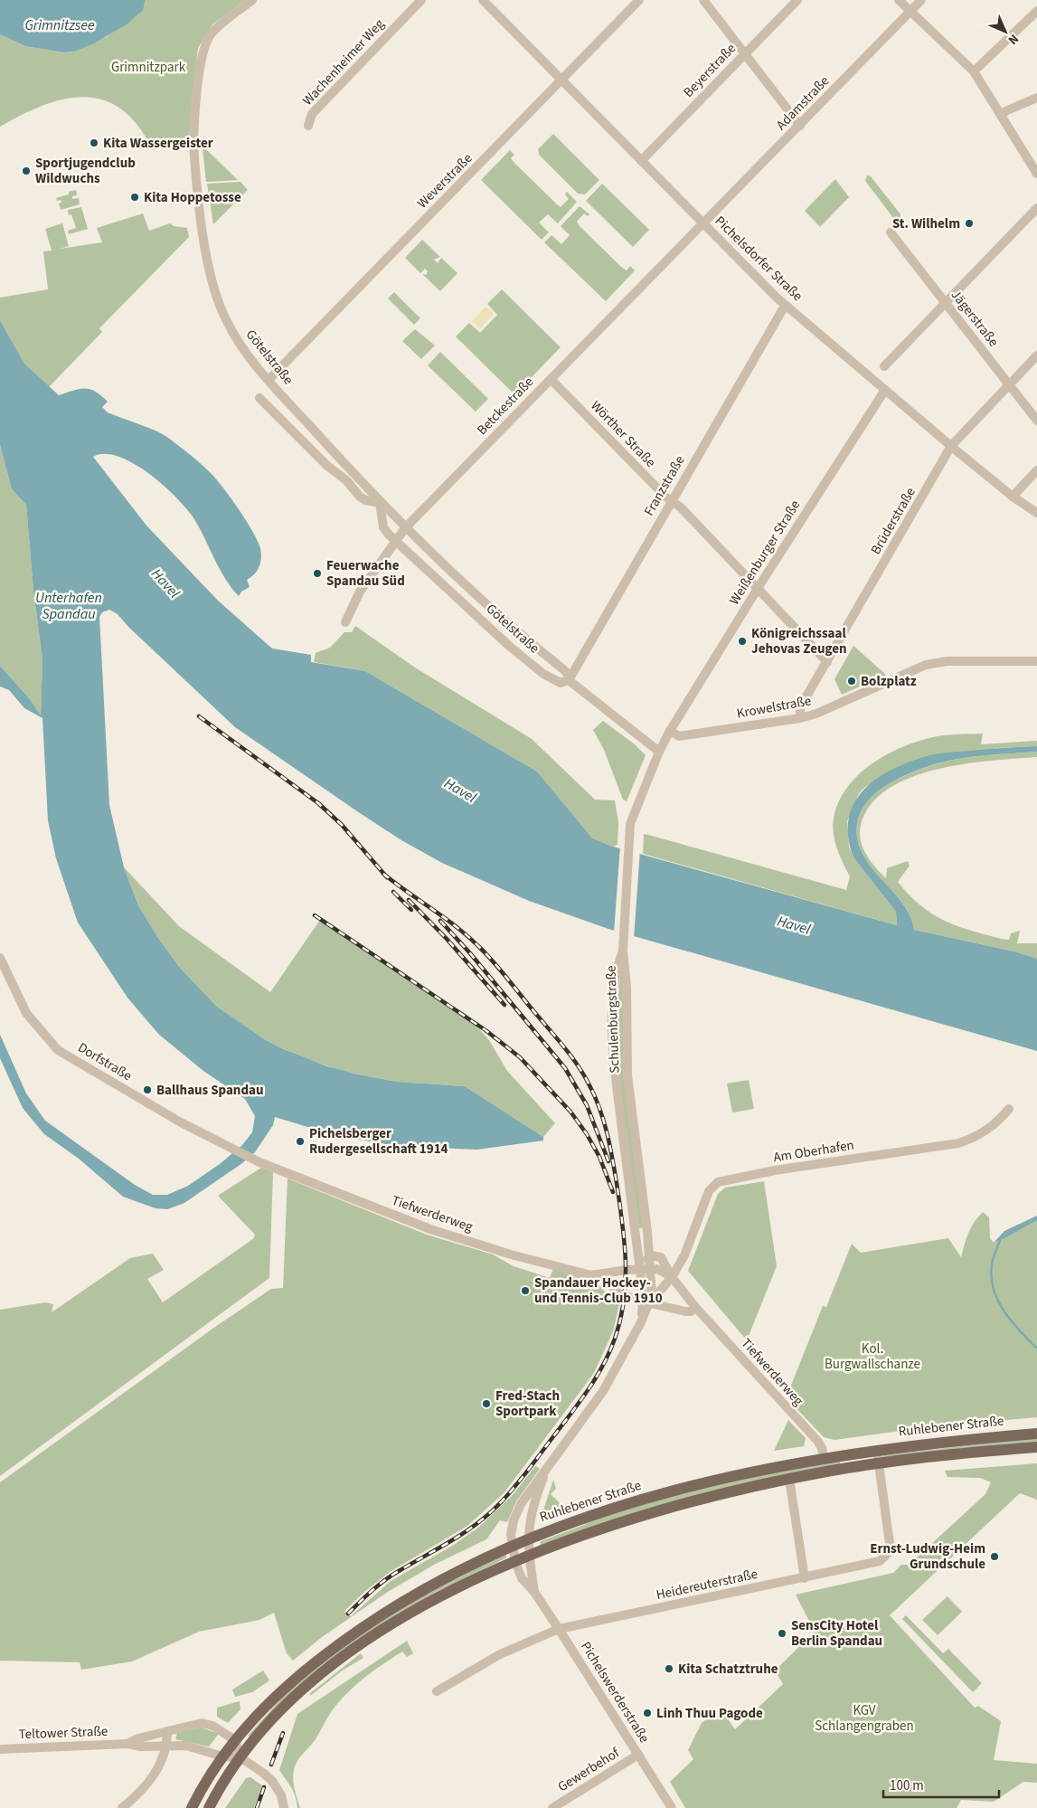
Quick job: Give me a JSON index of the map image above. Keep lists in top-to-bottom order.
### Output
{
  "streets": {
    "main road": ["Ruhlebener Straße"],
    "street": [
      "Wachenheimer Weg",
      "Beyerstraße",
      "Adamstraße",
      "Weverstraße",
      "Pichelsdorfer Straße",
      "Jägerstraße",
      "Götelstraße",
      "Betckestraße",
      "Wörther Straße",
      "Franzstraße",
      "Brüderstraße",
      "Weißenburger Straße",
      "Krowelstraße",
      "Schulenburgstraße",
      "Dorfstraße",
      "Am Oberhafen",
      "Tiefwerderweg",
      "Heidereuterstraße",
      "Pichelswerderstraße",
      "Teltower Straße",
      "Gewerbehof"
    ]
  },
  "crossings": [
    ["Beyerstraße", "Pichelsdorfer Straße"],
    ["Adamstraße", "Pichelsdorfer Straße"],
    ["Adamstraße", "Betckestraße"],
    ["Weverstraße", "Pichelsdorfer Straße"],
    ["Weverstraße", "Götelstraße"],
    ["Pichelsdorfer Straße", "Betckestraße"],
    ["Pichelsdorfer Straße", "Franzstraße"],
    ["Pichelsdorfer Straße", "Brüderstraße"],
    ["Pichelsdorfer Straße", "Weißenburger Straße"],
    ["Jägerstraße", "Brüderstraße"],
    ["Götelstraße", "Betckestraße"],
    ["Götelstraße", "Franzstraße"],
    ["Betckestraße", "Wörther Straße"],
    ["Wörther Straße", "Franzstraße"],
    ["Wörther Straße", "Brüderstraße"],
    ["Wörther Straße", "Weißenburger Straße"],
    ["Brüderstraße", "Krowelstraße"],
    ["Weißenburger Straße", "Krowelstraße"],
    ["Schulenburgstraße", "Tiefwerderweg"],
    ["Schulenburgstraße", "Ruhlebener Straße"],
    ["Schulenburgstraße", "Pichelswerderstraße"],
    ["Dorfstraße", "Tiefwerderweg"],
    ["Am Oberhafen", "Tiefwerderweg"],
    ["Tiefwerderweg", "Ruhlebener Straße"],
    ["Ruhlebener Straße", "Heidereuterstraße"],
    ["Ruhlebener Straße", "Pichelswerderstraße"],
    ["Ruhlebener Straße", "Teltower Straße"],
    ["Heidereuterstraße", "Pichelswerderstraße"],
    ["Pichelswerderstraße", "Gewerbehof"]
  ],
  "water": ["Grimnitzsee", "Havel", "Unterhafen Spandau"],
  "parks": ["Grimnitzpark", "Kol. Burgwallschanze", "KGV Schlangengraben"],
  "places": [
    "Kita Wassergeister",
    "Sportjugendclub Wildwuchs",
    "Kita Hoppetosse",
    "St. Wilhelm",
    "Feuerwache Spandau Süd",
    "Königreichssaal Jehovas Zeugen",
    "Bolzplatz",
    "Ballhaus Spandau",
    "Pichelsberger Rudergesellschaft 1914",
    "Spandauer Hockey- und Tennis-Club 1910",
    "Fred-Stach Sportpark",
    "Ernst-Ludwig-Heim Grundschule",
    "SensCity Hotel Berlin Spandau",
    "Kita Schatztruhe",
    "Linh Thuu Pagode"
  ],
  "scale_bar": "100 m",
  "north": "bottom right"
}
